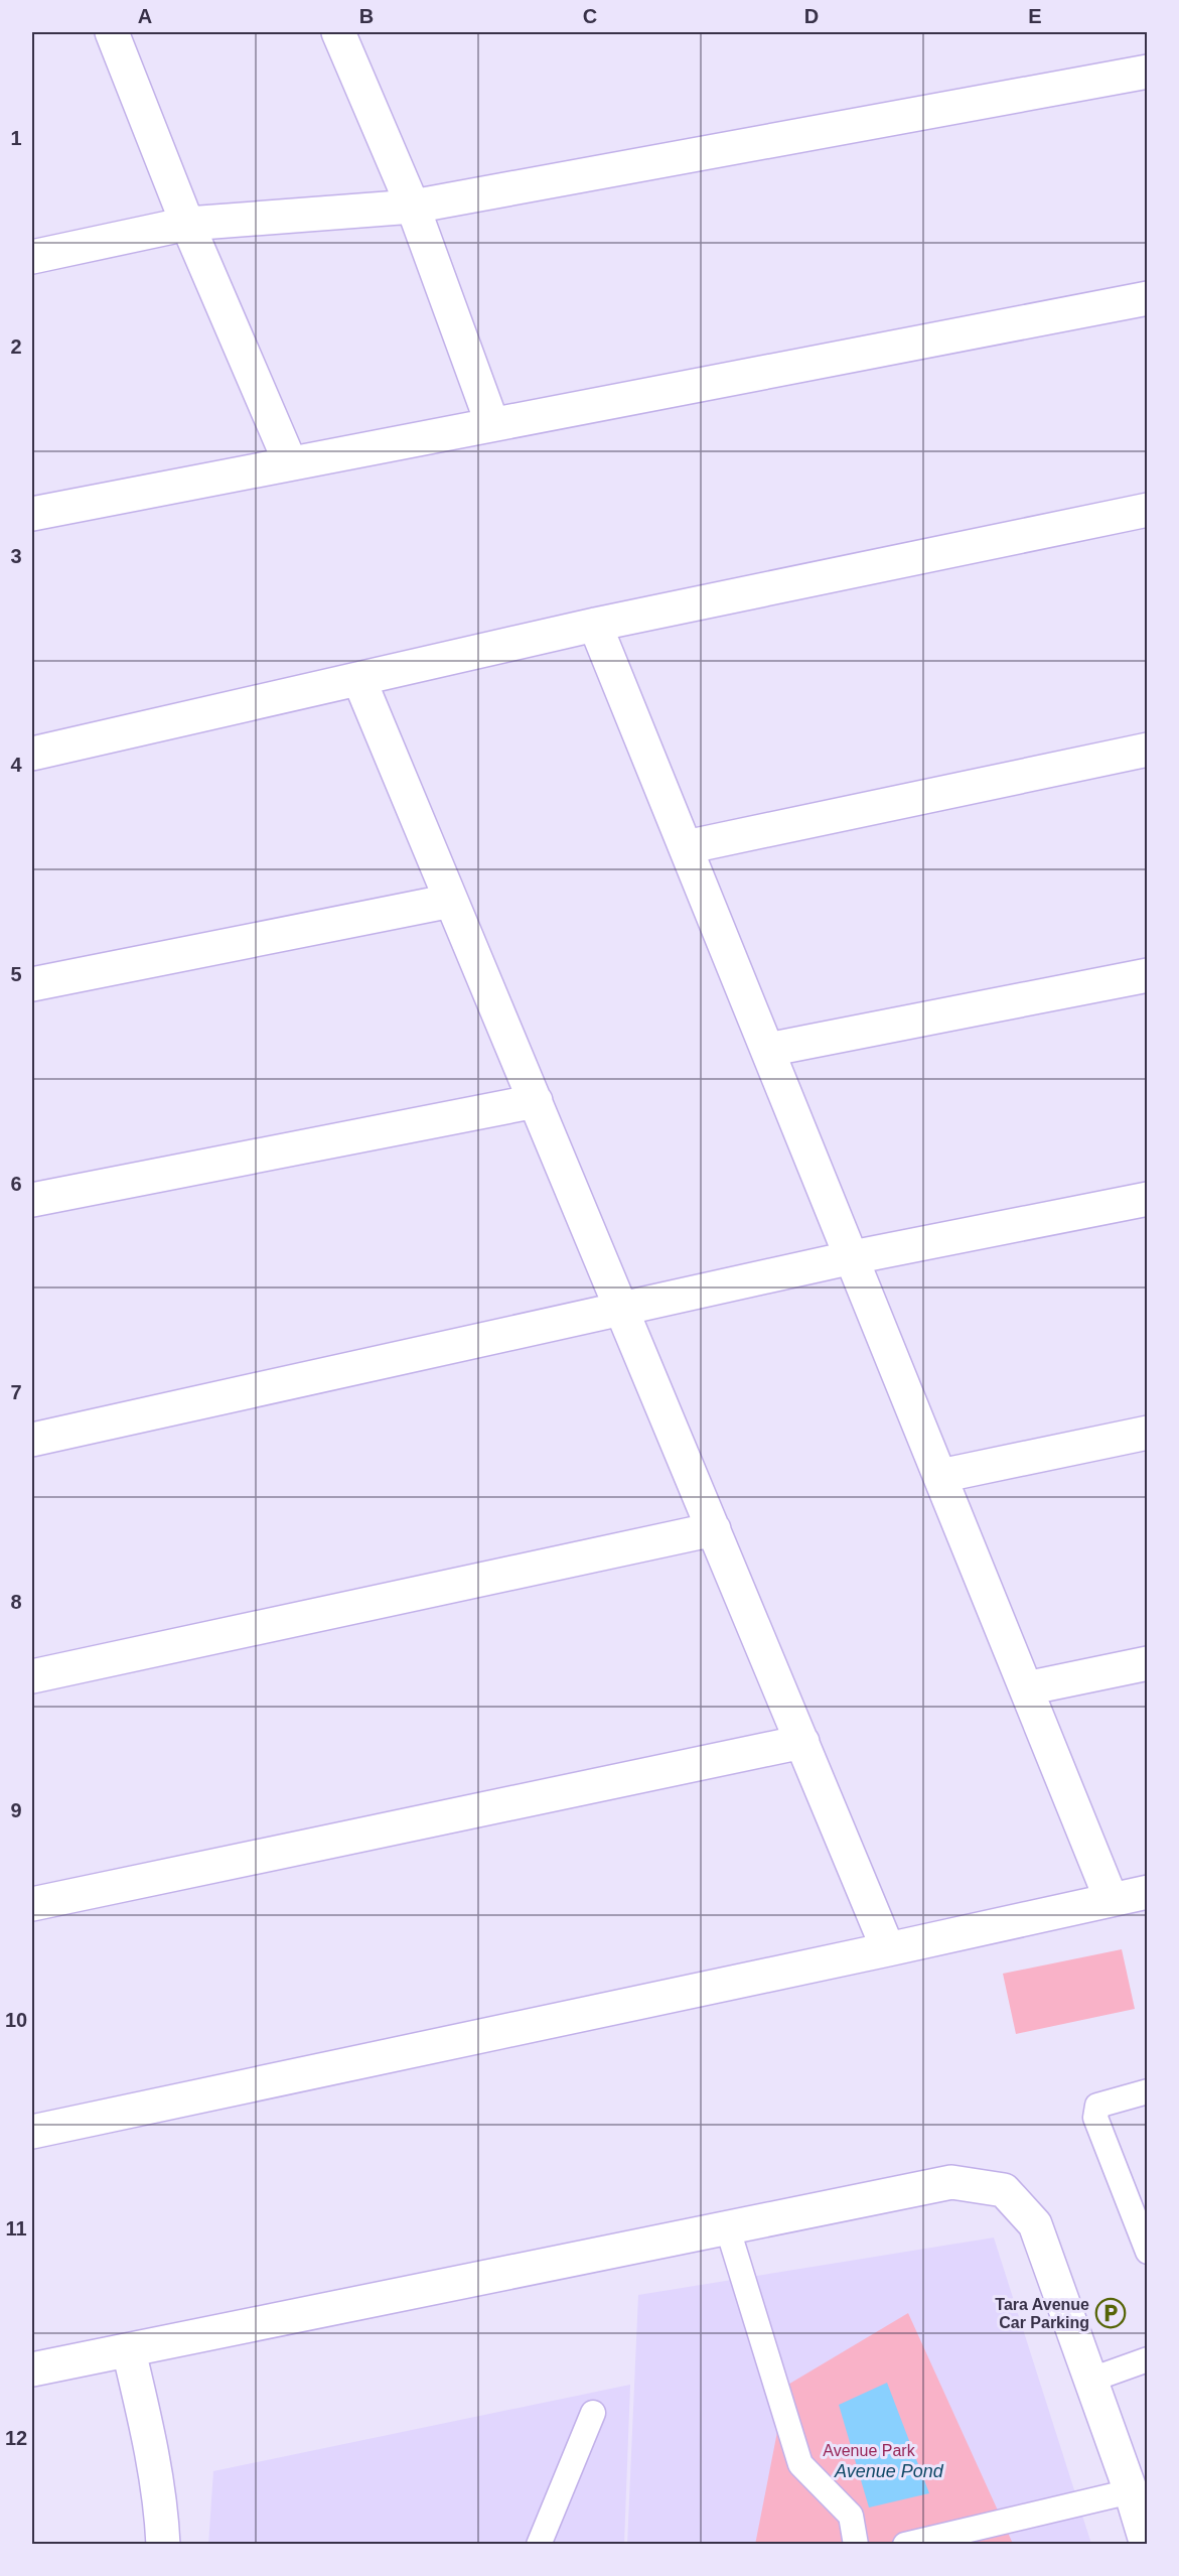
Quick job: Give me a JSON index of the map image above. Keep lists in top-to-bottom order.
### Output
{
  "water": ["Avenue Pond"],
  "parks": ["Avenue Park"],
  "places": {
    "parking": ["Tara Avenue Car Parking"]
  },
  "grid": {
    "columns": [
      "A",
      "B",
      "C",
      "D",
      "E"
    ],
    "rows": [
      "1",
      "2",
      "3",
      "4",
      "5",
      "6",
      "7",
      "8",
      "9",
      "10",
      "11",
      "12"
    ]
  }
}
